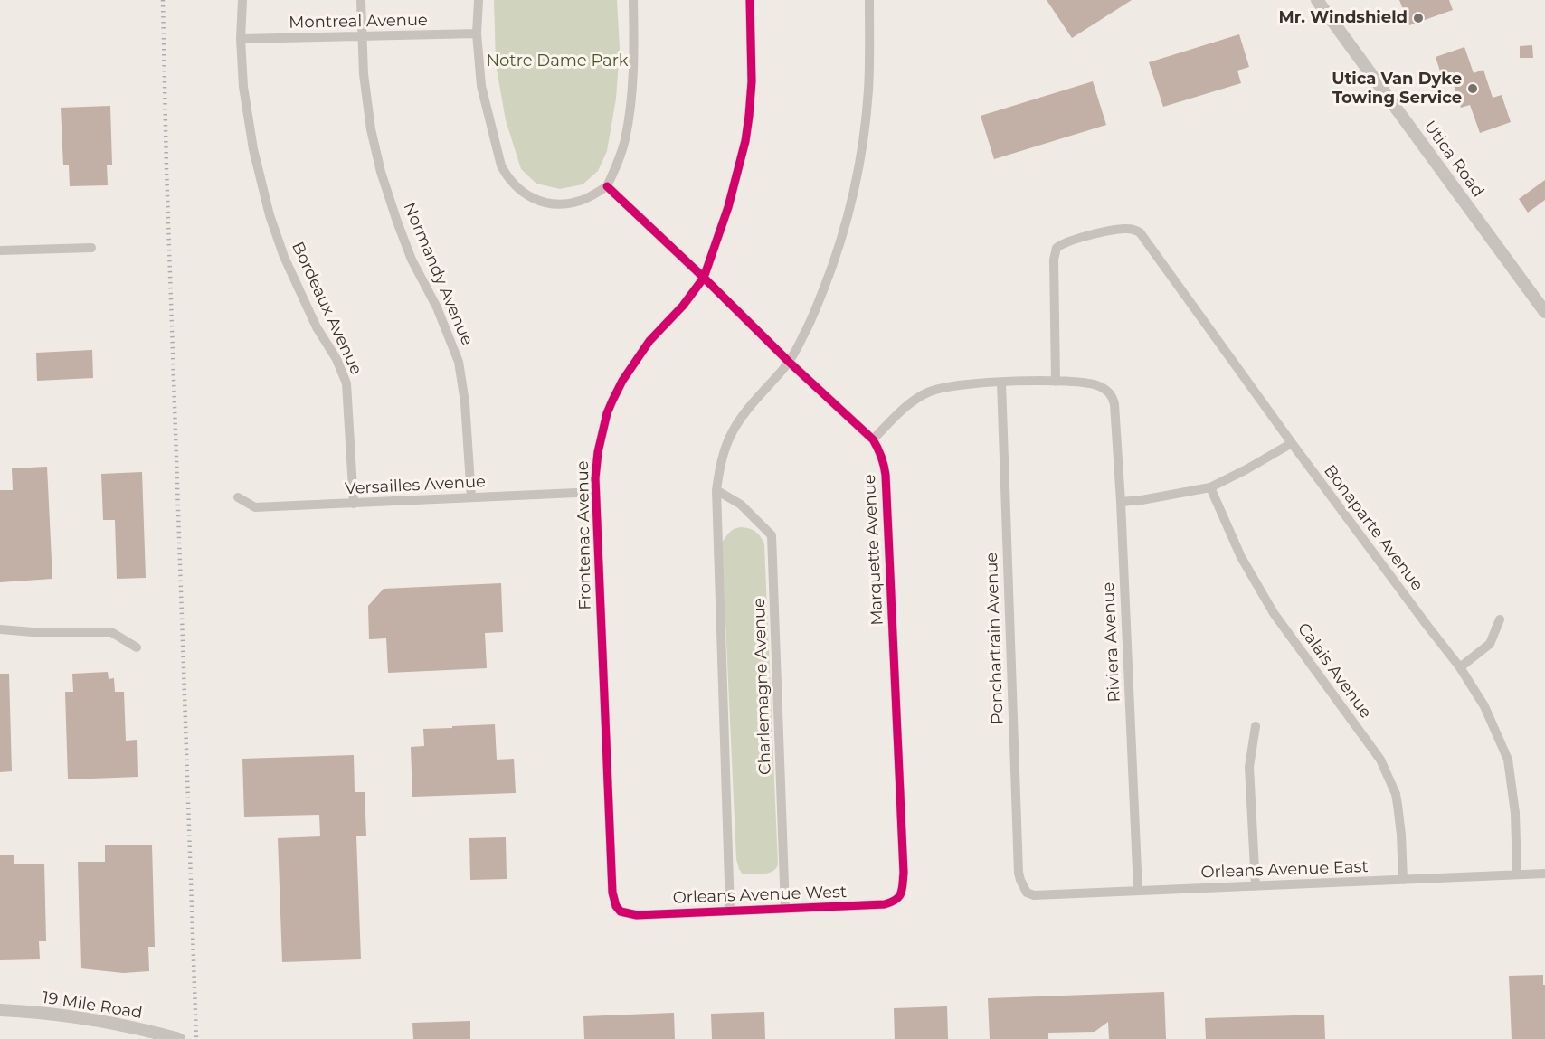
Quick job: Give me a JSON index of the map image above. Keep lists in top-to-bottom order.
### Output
{
  "streets": {
    "street": [
      "Montreal Avenue",
      "Utica Road",
      "Normandy Avenue",
      "Bordeaux Avenue",
      "Versailles Avenue",
      "Bonaparte Avenue",
      "Frontenac Avenue",
      "Marquette Avenue",
      "Ponchartrain Avenue",
      "Riviera Avenue",
      "Calais Avenue",
      "Charlemagne Avenue",
      "Orleans Avenue East",
      "Orleans Avenue West",
      "19 Mile Road"
    ]
  },
  "crossings": [
    ["Montreal Avenue", "Normandy Avenue"],
    ["Montreal Avenue", "Bordeaux Avenue"],
    ["Normandy Avenue", "Versailles Avenue"],
    ["Bordeaux Avenue", "Versailles Avenue"],
    ["Versailles Avenue", "Frontenac Avenue"],
    ["Bonaparte Avenue", "Riviera Avenue"],
    ["Bonaparte Avenue", "Orleans Avenue East"],
    ["Frontenac Avenue", "Marquette Avenue"],
    ["Frontenac Avenue", "Orleans Avenue West"],
    ["Marquette Avenue", "Orleans Avenue West"],
    ["Ponchartrain Avenue", "Orleans Avenue East"],
    ["Riviera Avenue", "Orleans Avenue East"],
    ["Calais Avenue", "Orleans Avenue East"],
    ["Charlemagne Avenue", "Orleans Avenue West"]
  ],
  "parks": ["Notre Dame Park"],
  "places": ["Mr. Windshield", "Utica Van Dyke Towing Service"]
}
